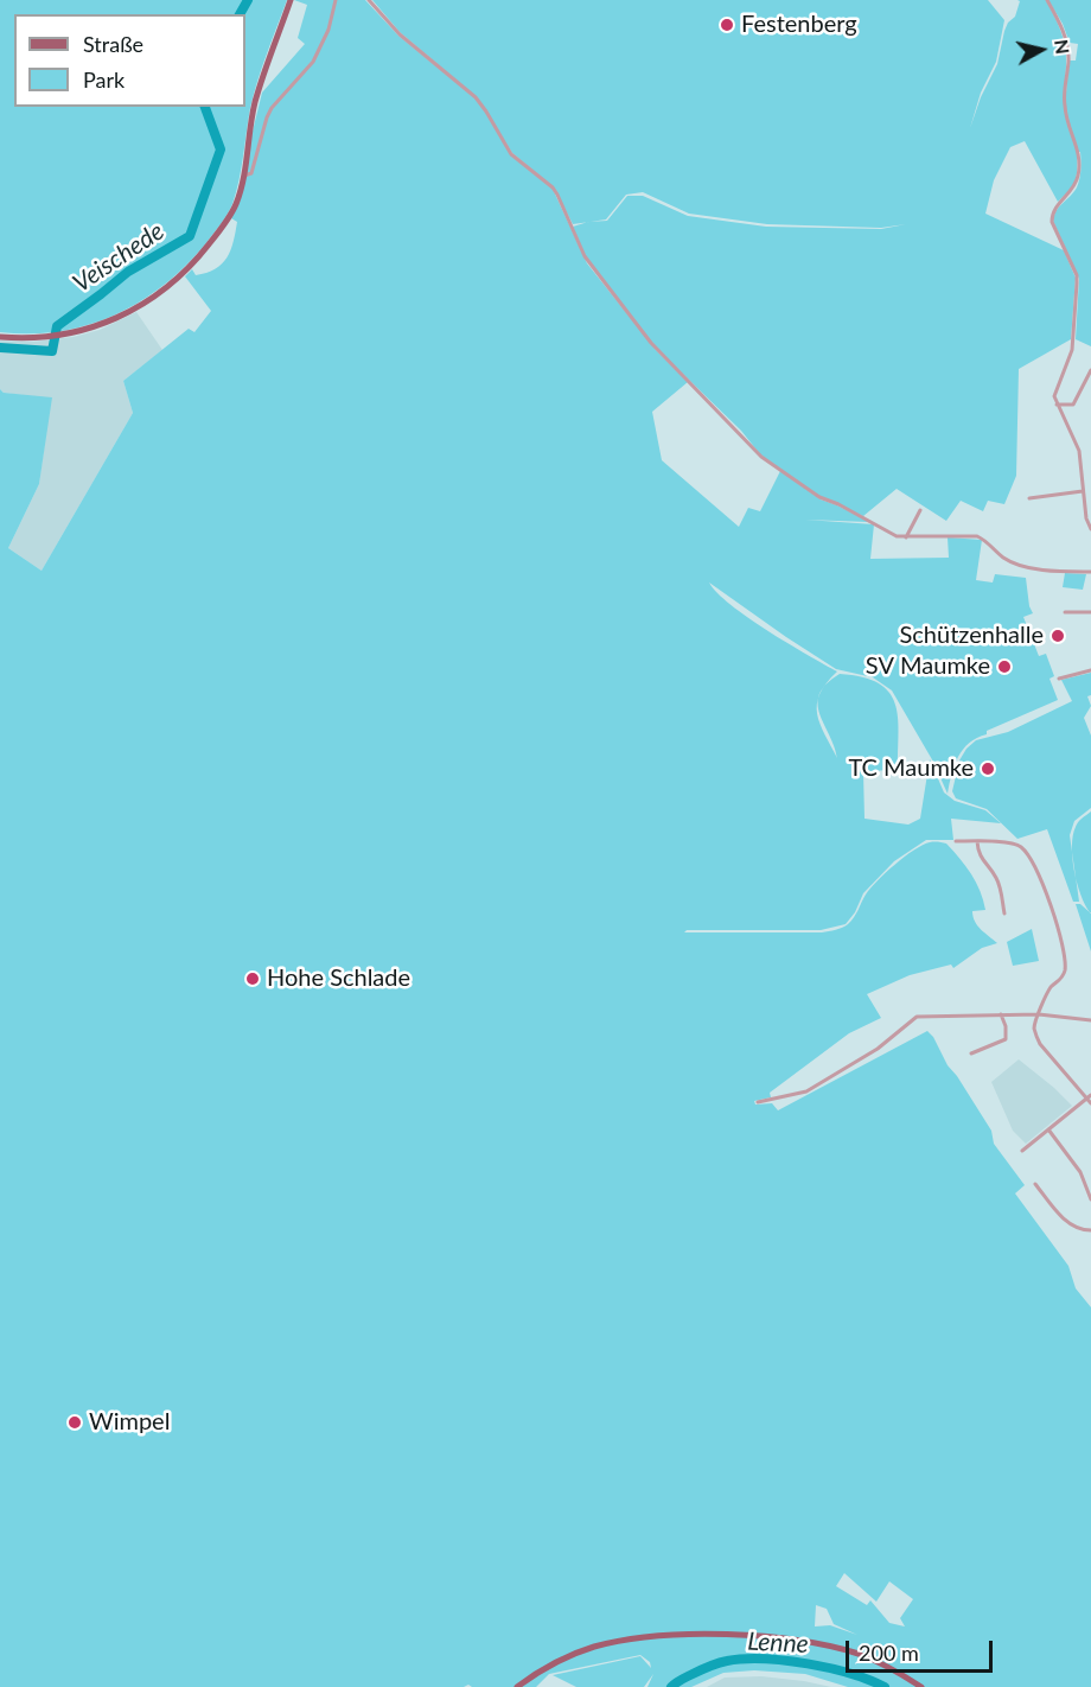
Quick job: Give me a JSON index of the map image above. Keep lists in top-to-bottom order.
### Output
{
  "water": ["Veischede", "Lenne"],
  "places": [
    "Festenberg",
    "Schützenhalle",
    "SV Maumke",
    "TC Maumke",
    "Hohe Schlade",
    "Wimpel"
  ],
  "legend": ["Straße", "Park"],
  "scale_bar": "200 m",
  "north": "right"
}
